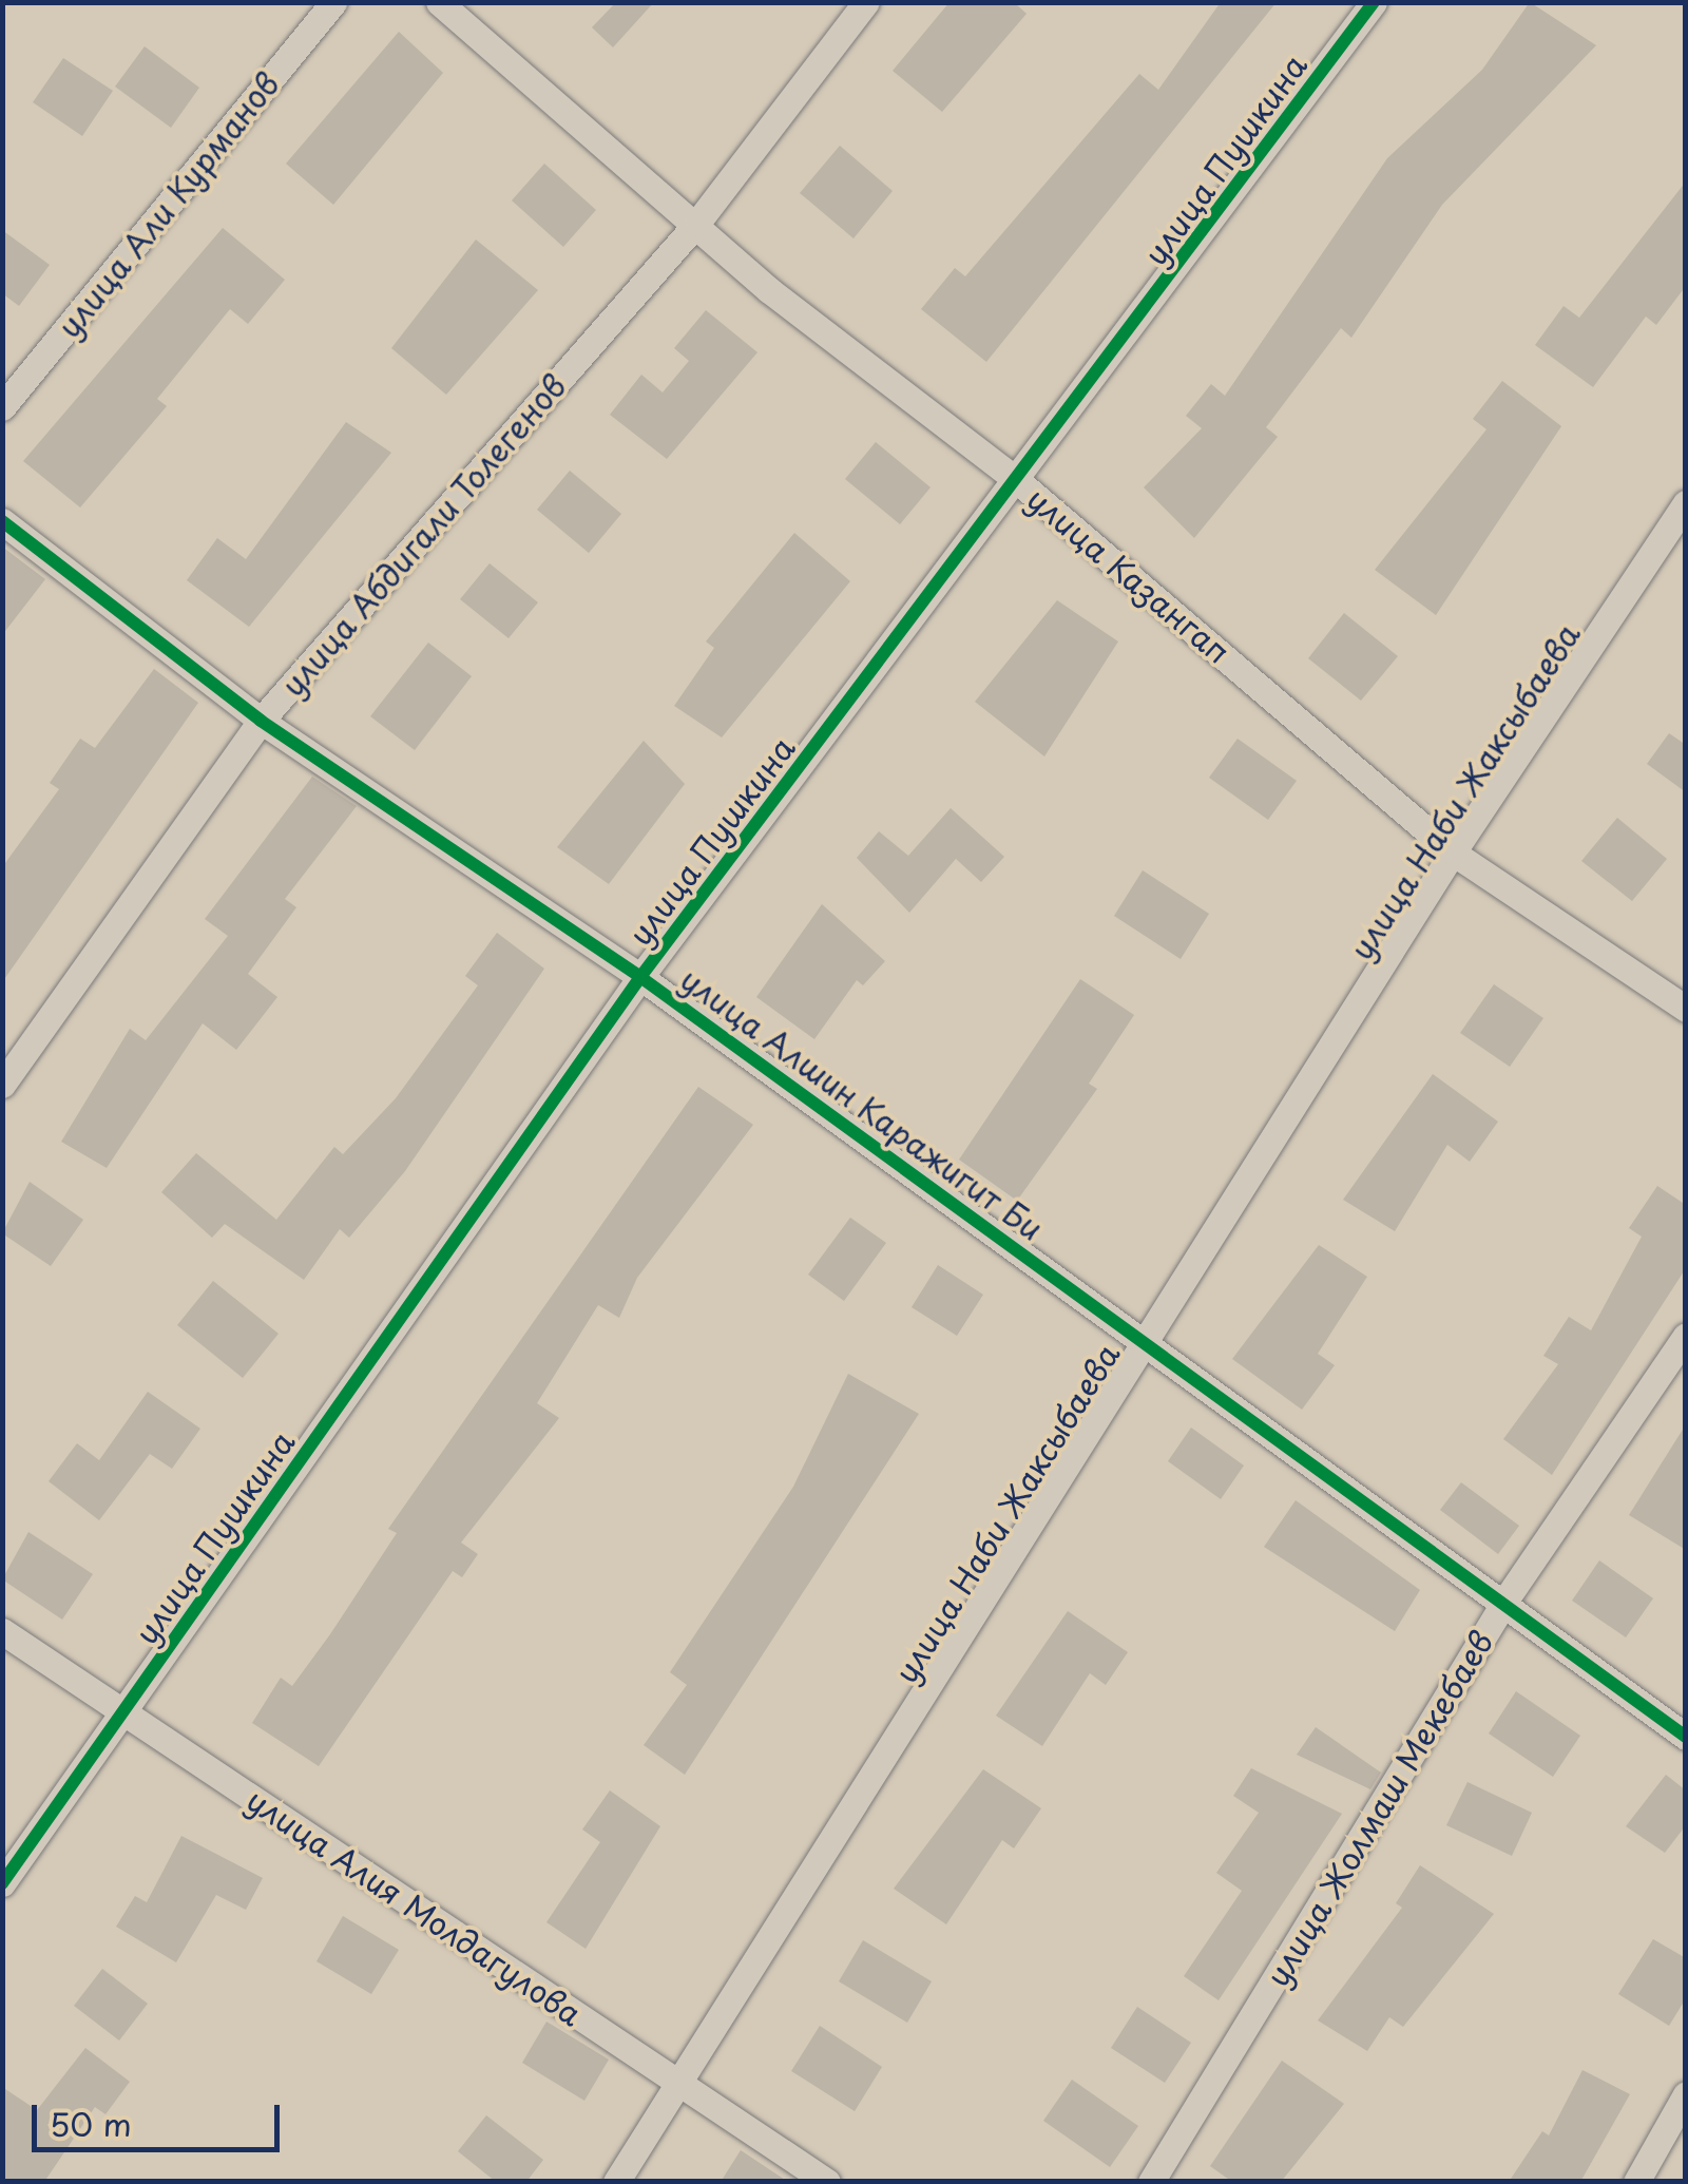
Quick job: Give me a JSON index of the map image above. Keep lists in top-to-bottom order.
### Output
{
  "streets": {
    "street": [
      "улица Пушкина",
      "улица Али Курманов",
      "улица Абдигали Толегенов",
      "улица Казангап",
      "улица Наби Жаксыбаева",
      "улица Алшин Каражигит Би",
      "улица Жолмаш Мекебаев",
      "улица Алия Молдагулова"
    ]
  },
  "crossings": [
    ["улица Пушкина", "улица Казангап"],
    ["улица Пушкина", "улица Алшин Каражигит Би"],
    ["улица Пушкина", "улица Алия Молдагулова"],
    ["улица Абдигали Толегенов", "улица Казангап"],
    ["улица Абдигали Толегенов", "улица Алшин Каражигит Би"],
    ["улица Казангап", "улица Наби Жаксыбаева"],
    ["улица Наби Жаксыбаева", "улица Алшин Каражигит Би"],
    ["улица Наби Жаксыбаева", "улица Алия Молдагулова"],
    ["улица Алшин Каражигит Би", "улица Жолмаш Мекебаев"]
  ],
  "scale_bar": "50 m"
}
